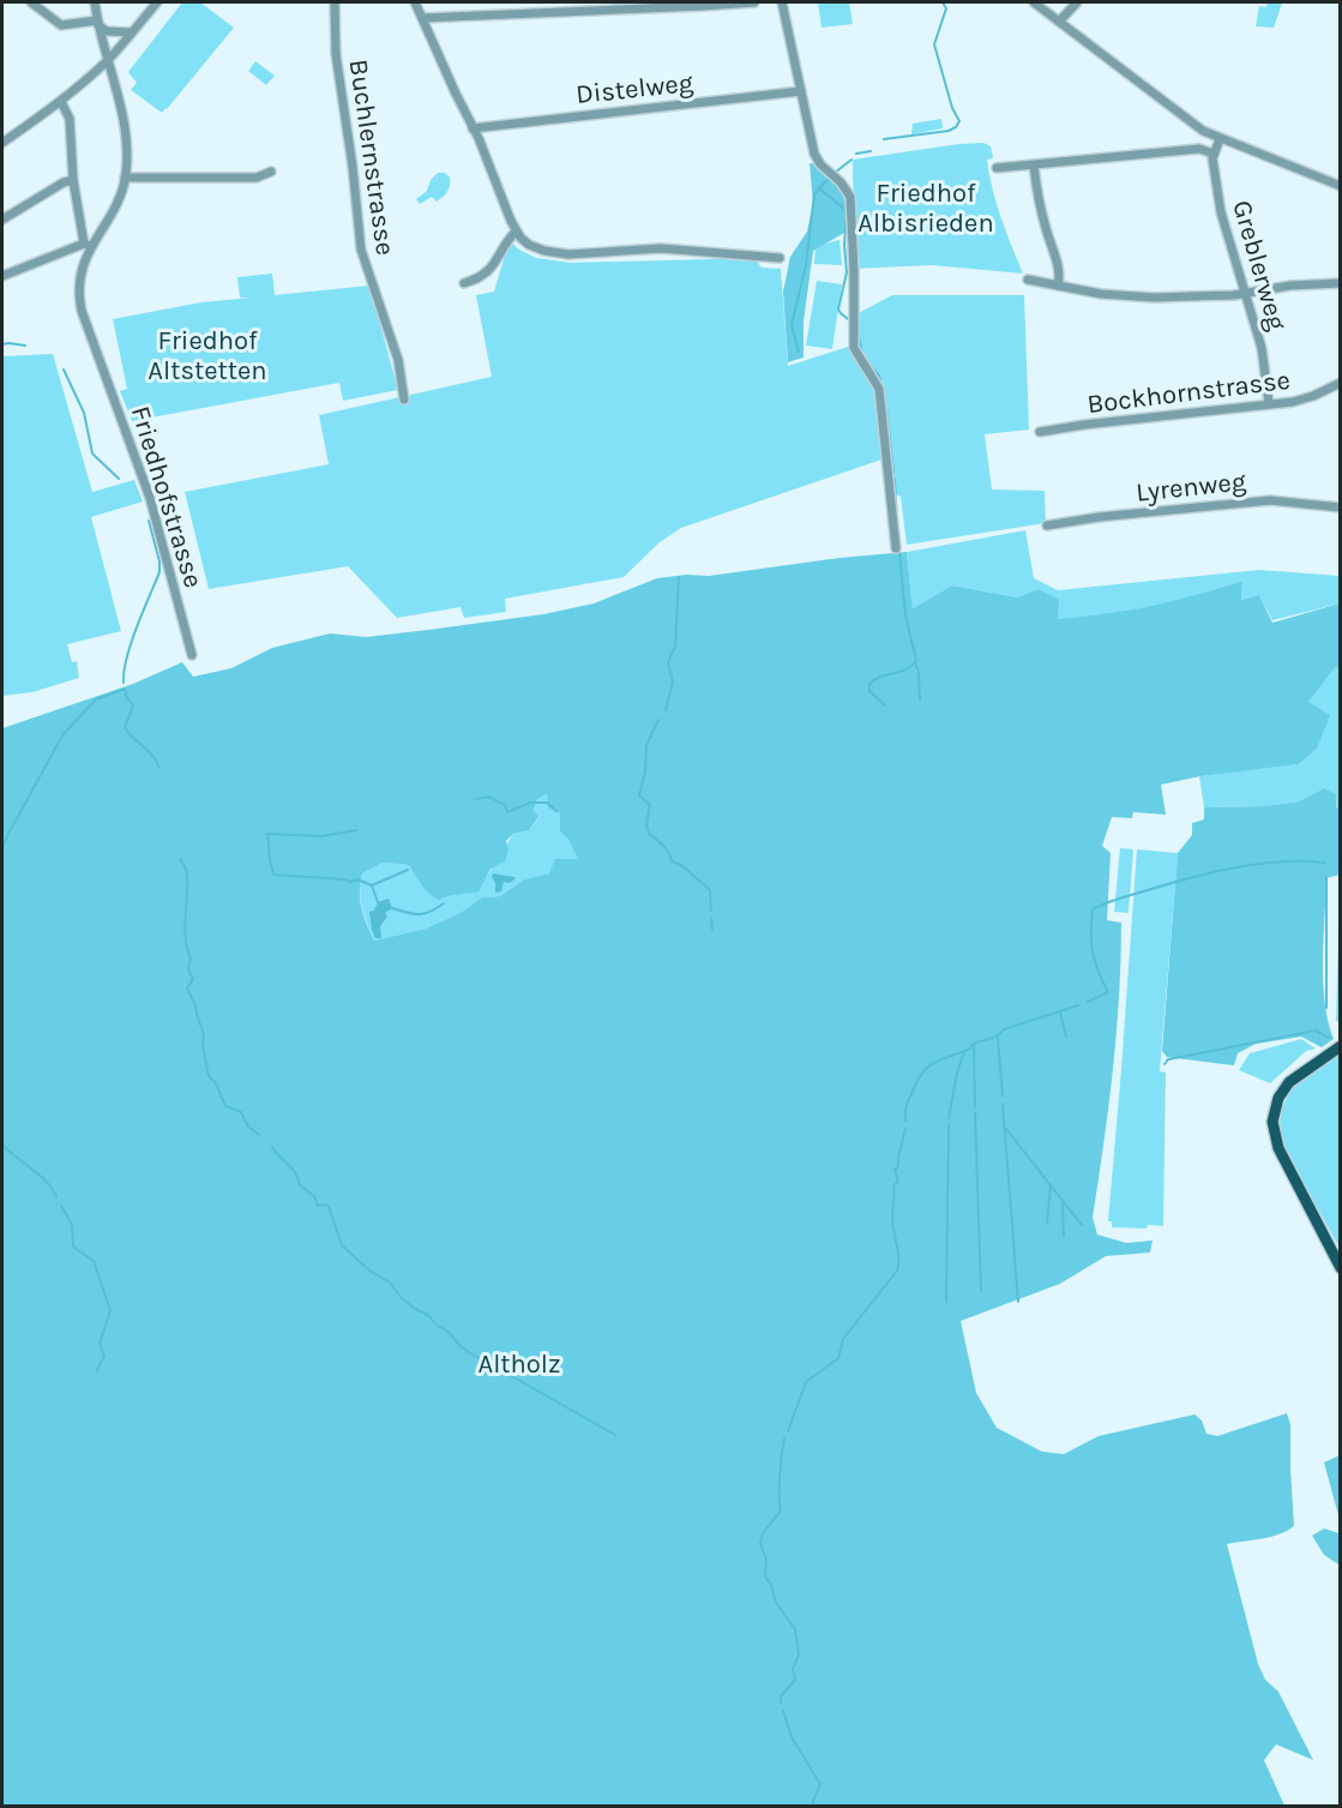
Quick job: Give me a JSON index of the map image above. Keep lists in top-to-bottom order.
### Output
{
  "streets": {
    "street": [
      "Distelweg",
      "Buchlernstrasse",
      "Greblerweg",
      "Bockhornstrasse",
      "Lyrenweg",
      "Friedhofstrasse"
    ]
  },
  "crossings": [
    ["Greblerweg", "Bockhornstrasse"]
  ],
  "parks": ["Friedhof Albisrieden", "Friedhof Altstetten", "Altholz"]
}
